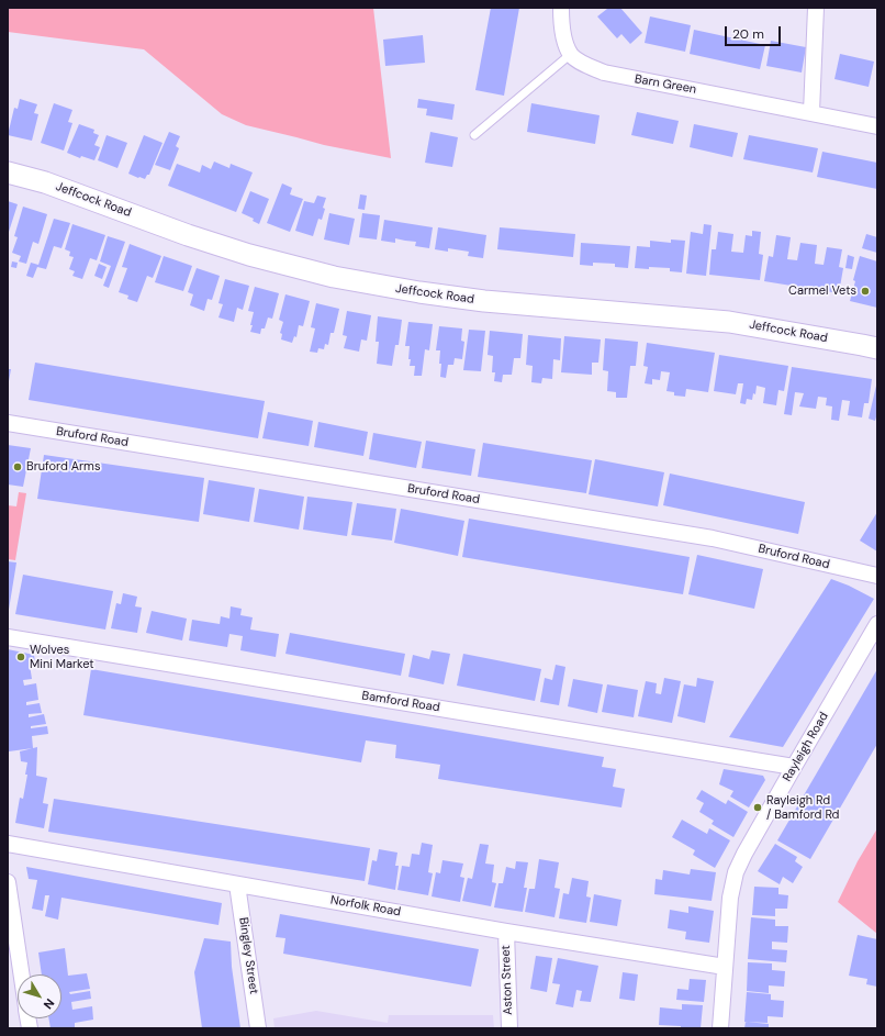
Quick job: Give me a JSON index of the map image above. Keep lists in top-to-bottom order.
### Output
{
  "streets": {
    "street": [
      "Barn Green",
      "Jeffcock Road",
      "Bruford Road",
      "Bamford Road",
      "Rayleigh Road",
      "Norfolk Road",
      "Bingley Street",
      "Aston Street"
    ]
  },
  "crossings": [
    ["Bamford Road", "Rayleigh Road"],
    ["Rayleigh Road", "Norfolk Road"],
    ["Norfolk Road", "Bingley Street"],
    ["Norfolk Road", "Aston Street"]
  ],
  "places": [
    "Carmel Vets",
    "Bruford Arms",
    "Wolves Mini Market",
    "Rayleigh Rd / Bamford Rd"
  ],
  "scale_bar": "20 m",
  "north": "bottom right"
}
